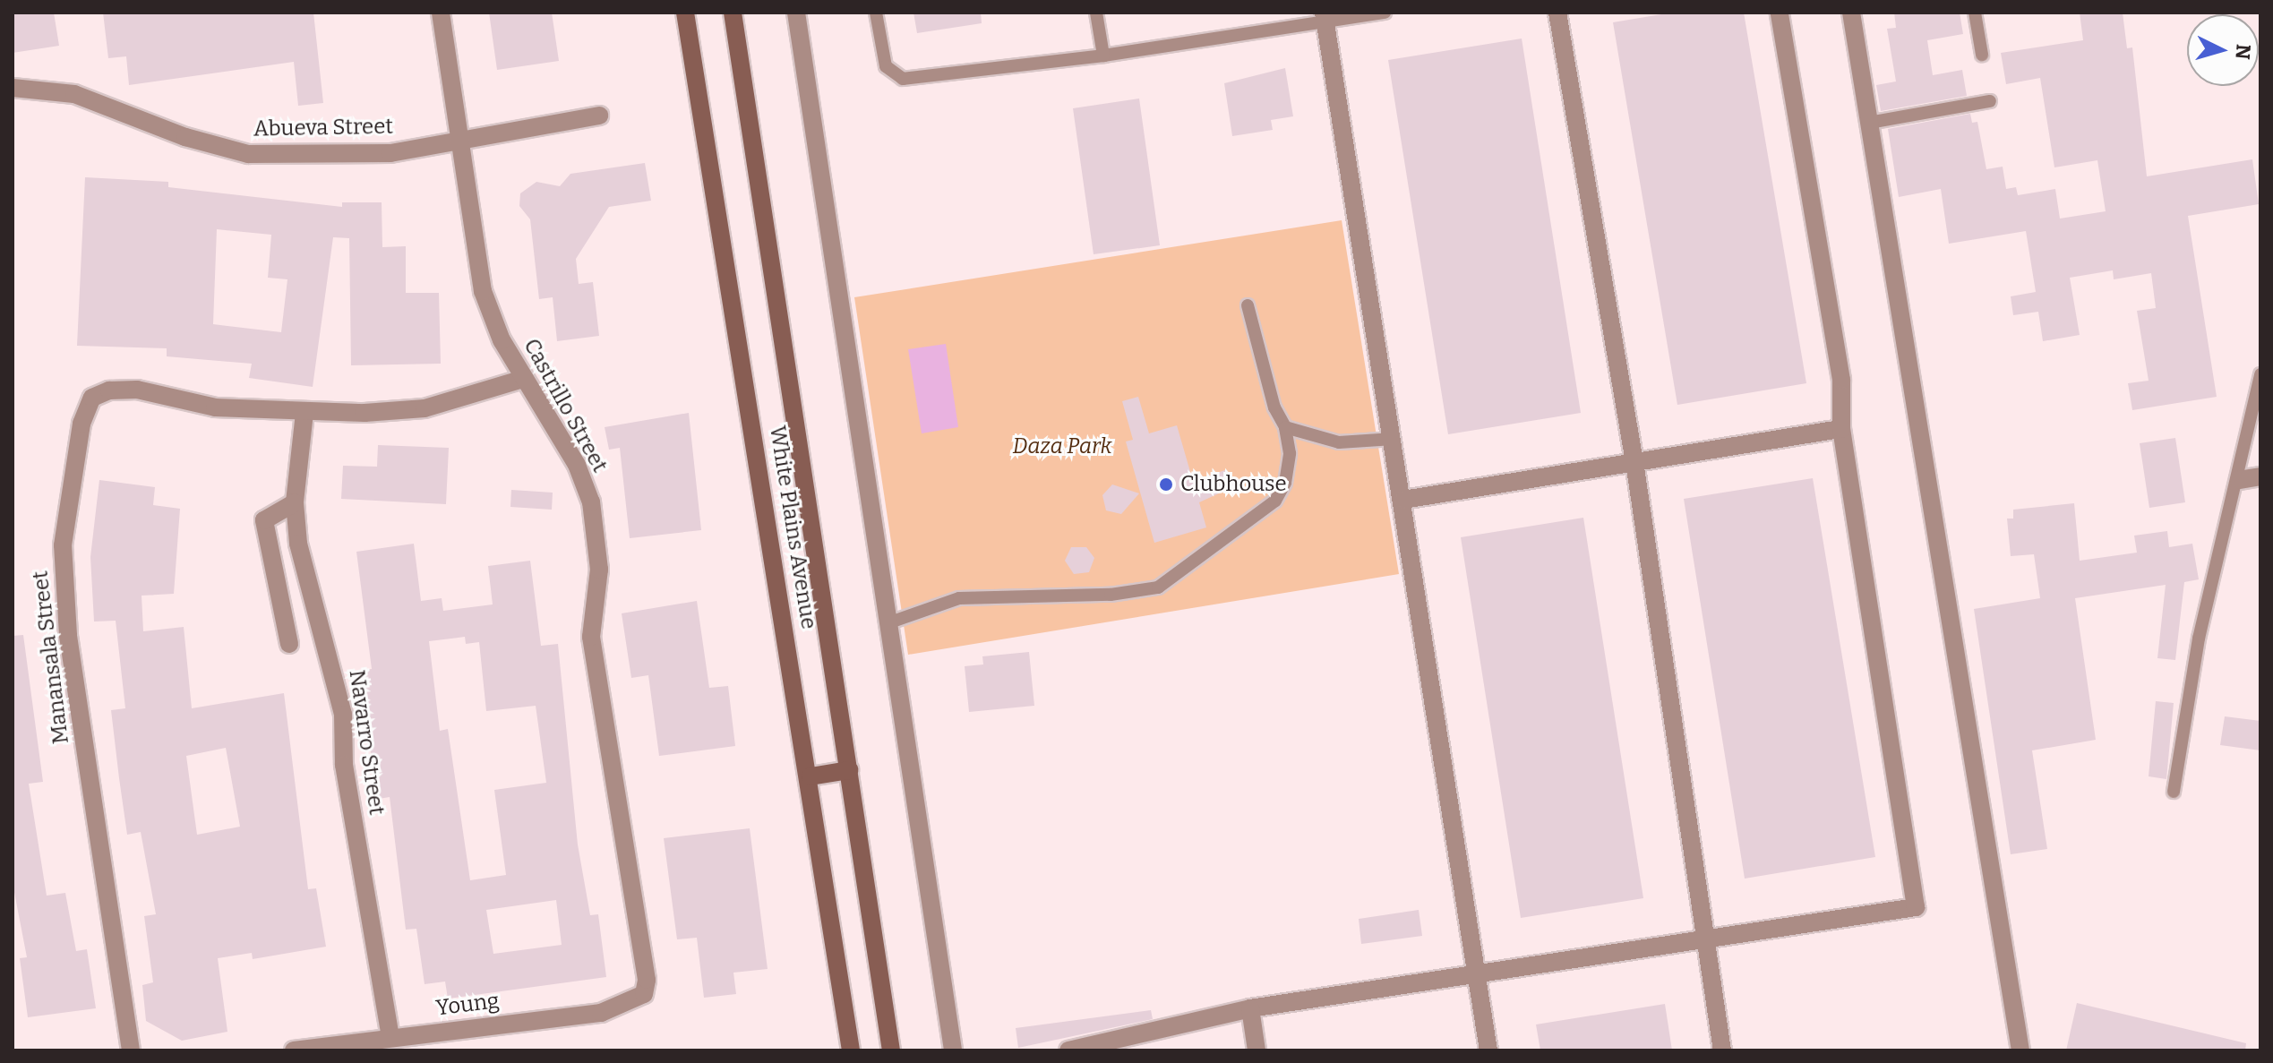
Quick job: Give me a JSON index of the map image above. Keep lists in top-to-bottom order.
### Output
{
  "streets": {
    "street": [
      "Abueva Street",
      "Castrillo Street",
      "White Plains Avenue",
      "Manansala Street",
      "Navarro Street",
      "Young"
    ]
  },
  "crossings": [
    ["Abueva Street", "Castrillo Street"],
    ["Castrillo Street", "Manansala Street"],
    ["Castrillo Street", "Young"],
    ["Manansala Street", "Navarro Street"],
    ["Navarro Street", "Young"]
  ],
  "parks": ["Daza Park"],
  "places": ["Clubhouse"],
  "north": "right"
}
